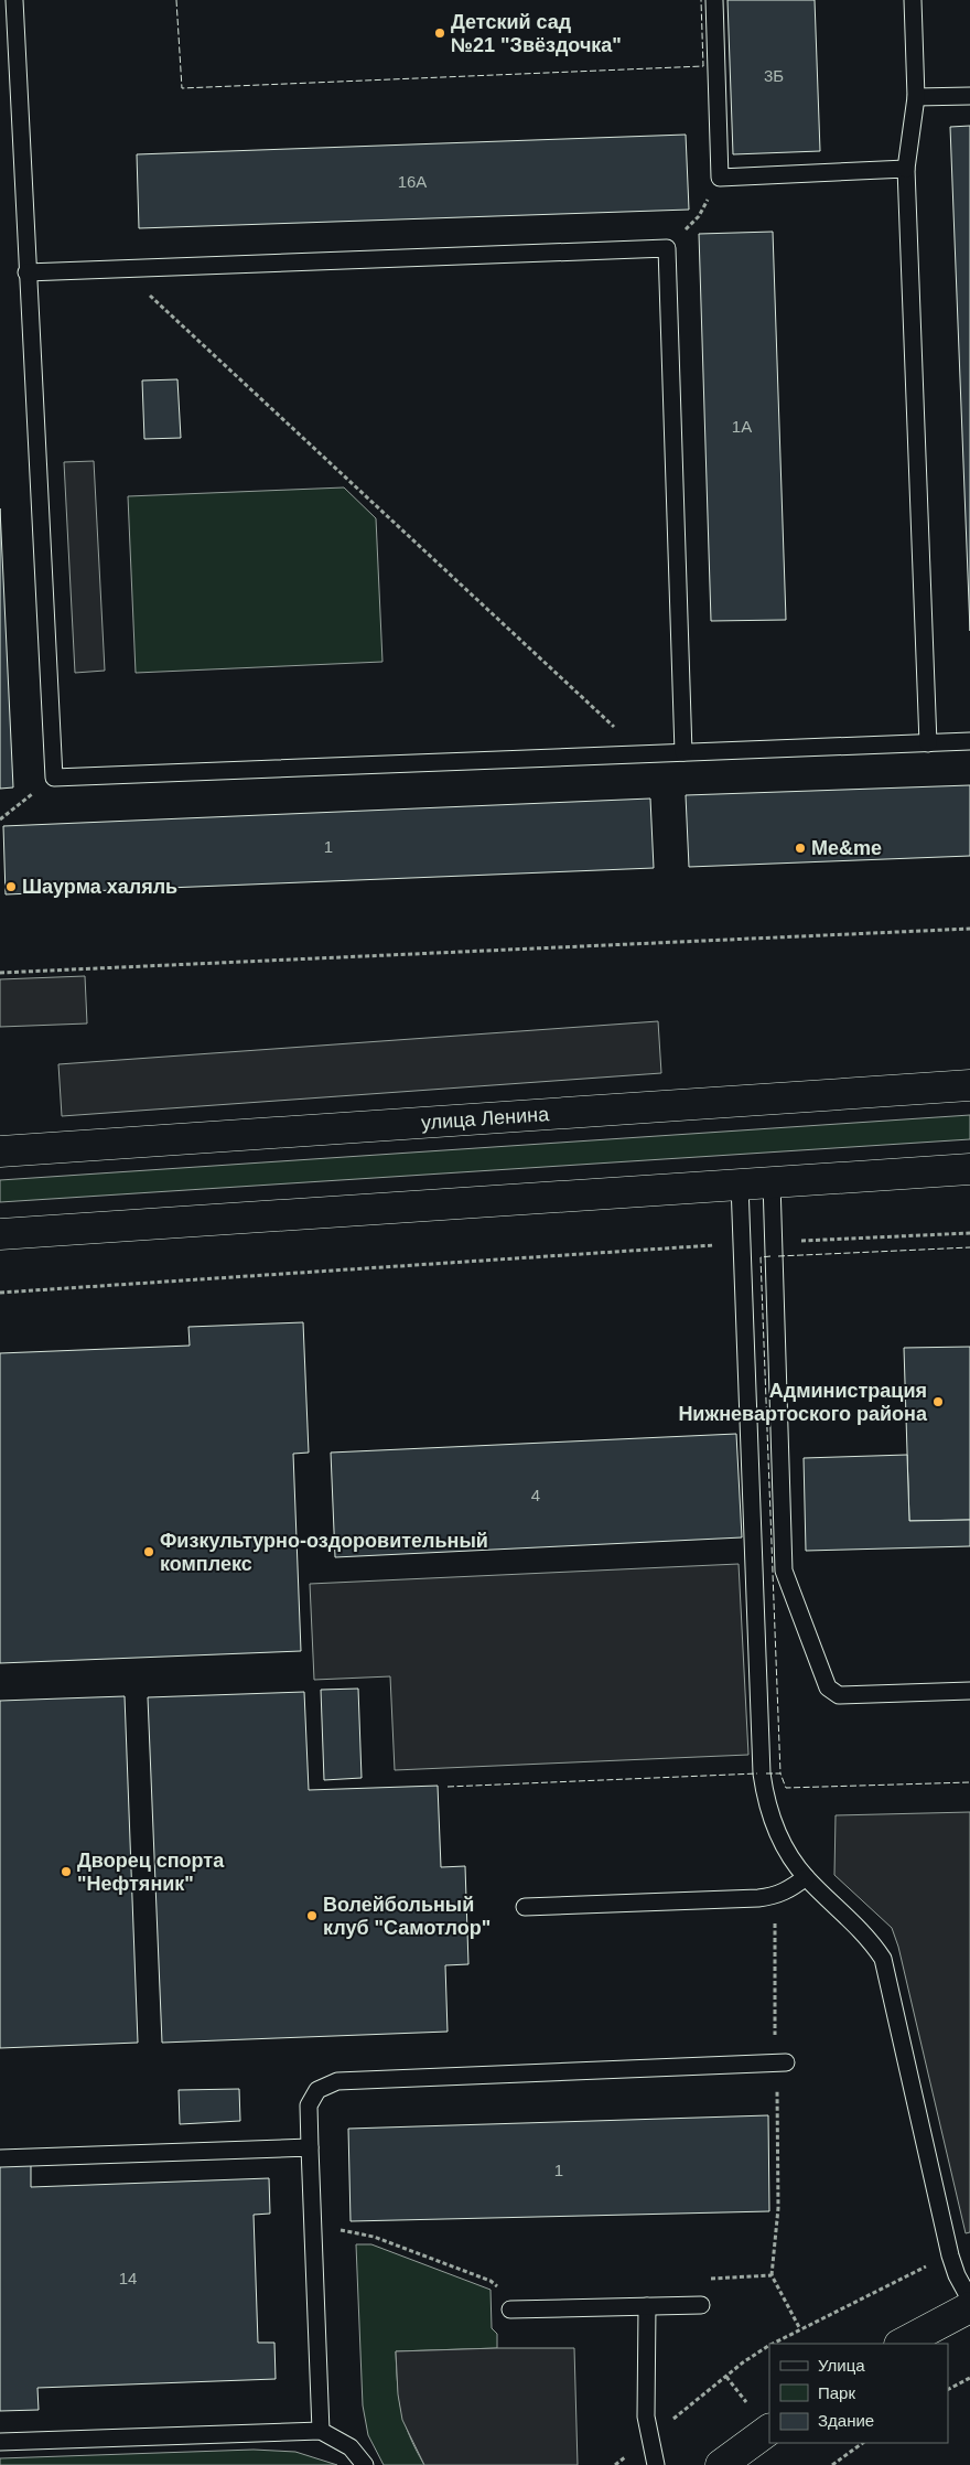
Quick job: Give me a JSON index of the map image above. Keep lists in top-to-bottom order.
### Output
{
  "streets": {
    "main road": ["улица Ленина"]
  },
  "places": [
    "Детский сад №21 \"Звёздочка\"",
    "Me&me",
    "Шаурма халяль",
    "Администрация Нижневартоского района",
    "Физкультурно-оздоровительный комплекс",
    "Дворец спорта \"Нефтяник\"",
    "Волейбольный клуб \"Самотлор\""
  ],
  "house_numbers": [
    "3Б",
    "16А",
    "1А",
    "1",
    "4",
    "1",
    "14"
  ],
  "legend": ["Улица", "Парк", "Здание"]
}
